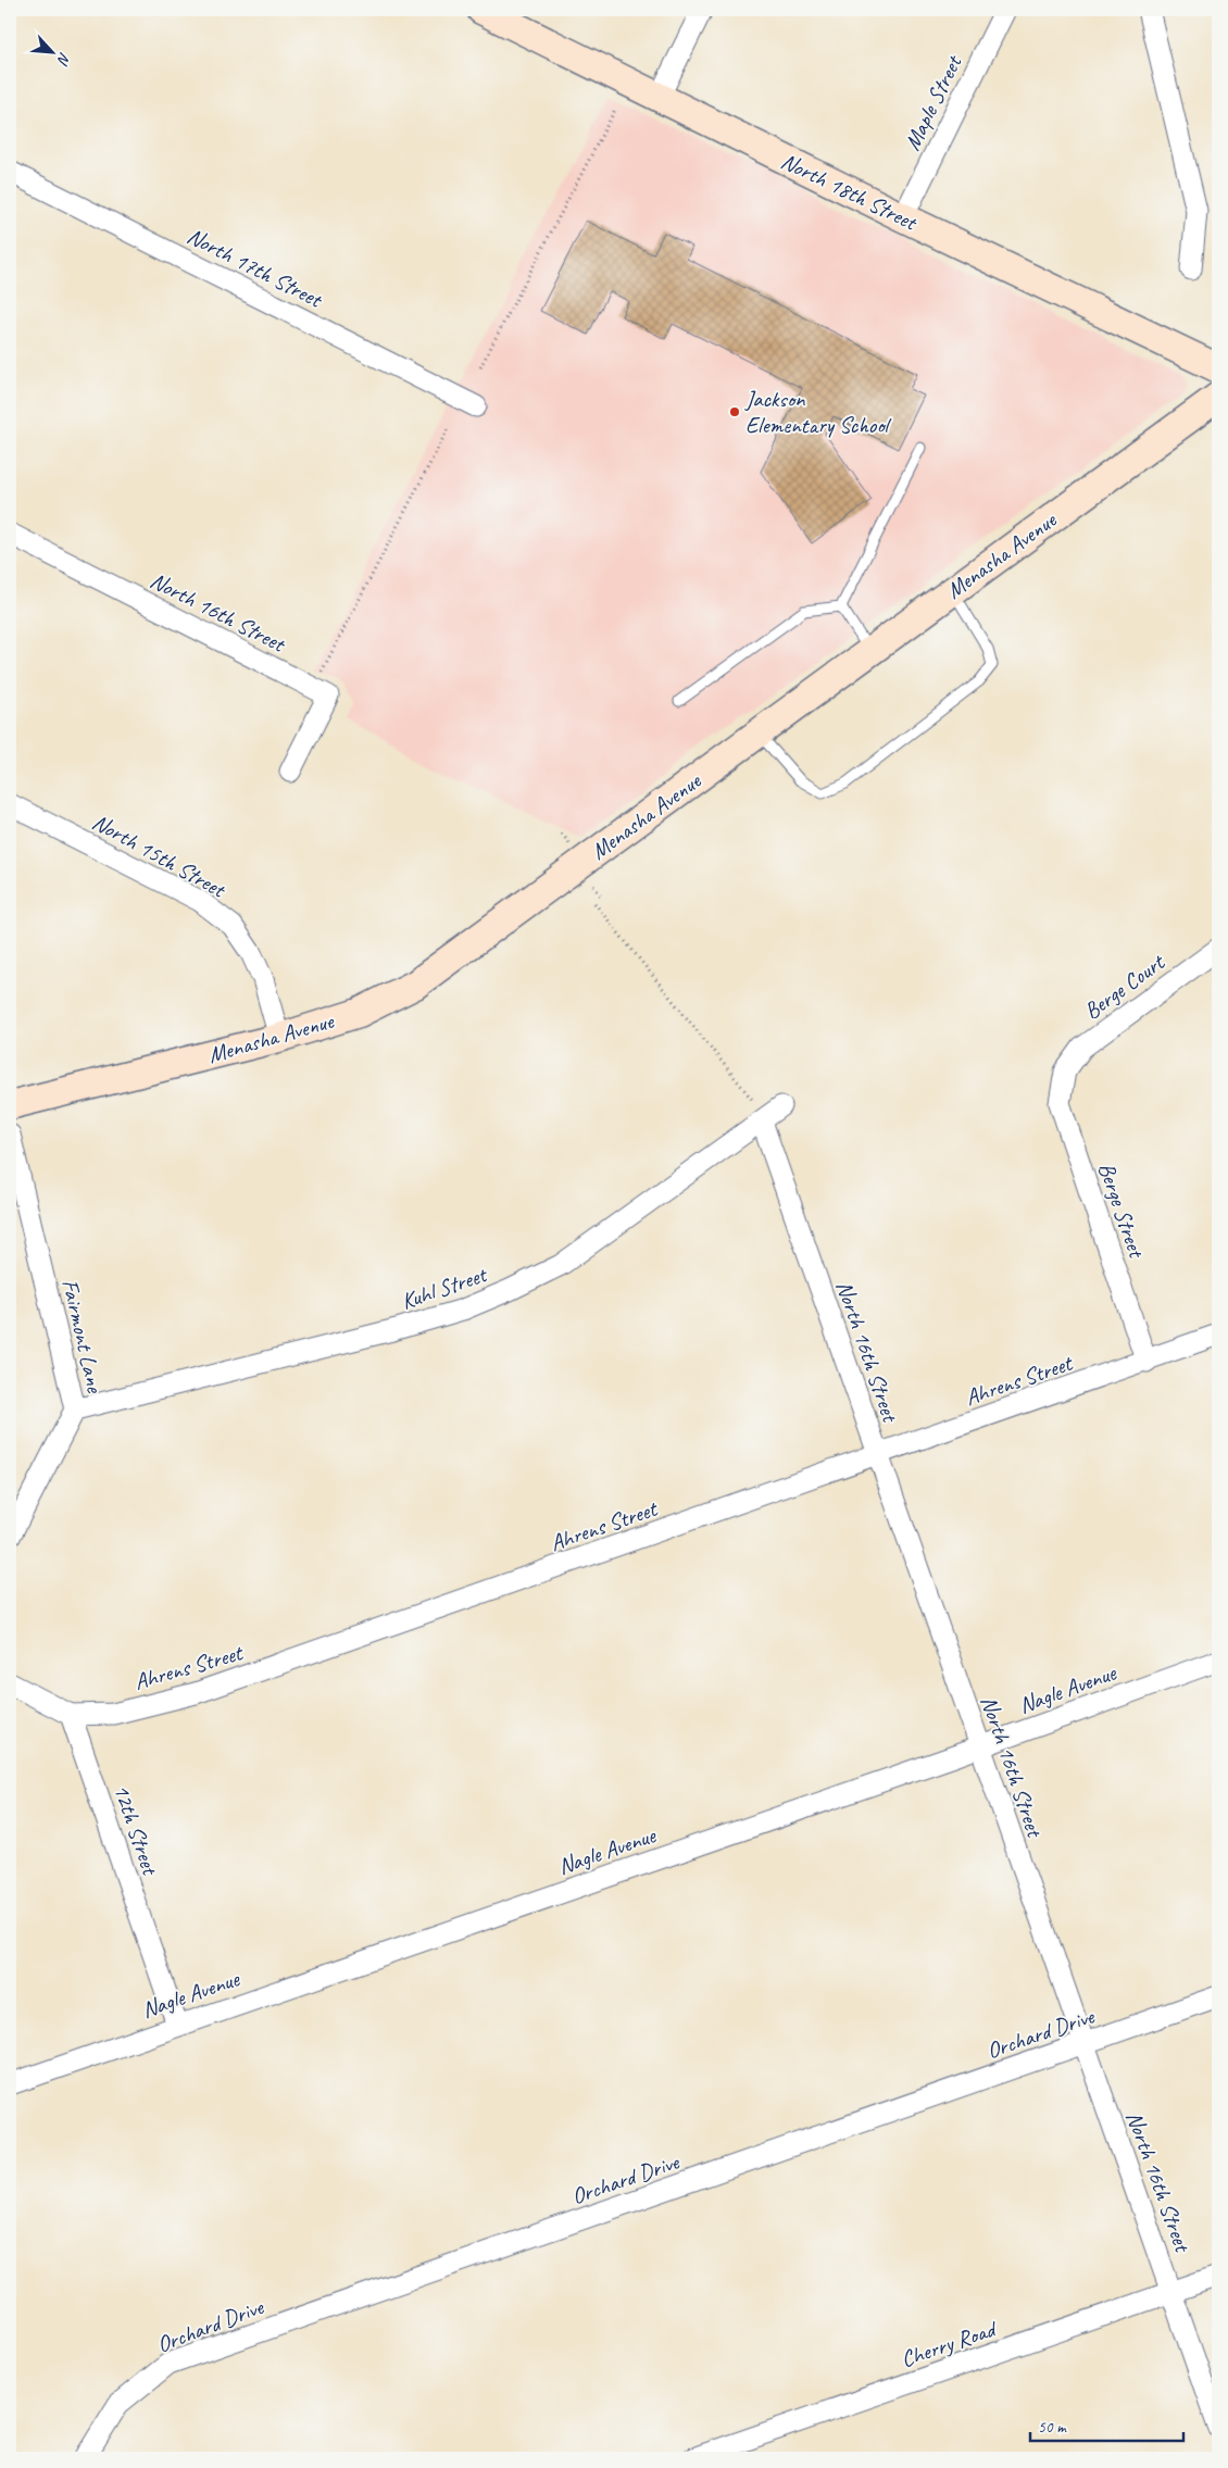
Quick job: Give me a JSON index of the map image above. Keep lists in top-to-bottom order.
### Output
{
  "streets": {
    "street": [
      "Maple Street",
      "North 18th Street",
      "North 17th Street",
      "Menasha Avenue",
      "North 16th Street",
      "North 15th Street",
      "Berge Court",
      "Berge Street",
      "Kuhl Street",
      "Fairmont Lane",
      "Ahrens Street",
      "Nagle Avenue",
      "12th Street",
      "Orchard Drive",
      "Cherry Road"
    ]
  },
  "crossings": [
    ["Maple Street", "North 18th Street"],
    ["Menasha Avenue", "North 15th Street"],
    ["North 16th Street", "Kuhl Street"],
    ["North 16th Street", "Ahrens Street"],
    ["North 16th Street", "Nagle Avenue"],
    ["North 16th Street", "Orchard Drive"],
    ["North 16th Street", "Cherry Road"],
    ["Berge Court", "Berge Street"],
    ["Berge Street", "Ahrens Street"],
    ["Kuhl Street", "Fairmont Lane"],
    ["Ahrens Street", "12th Street"],
    ["Nagle Avenue", "12th Street"]
  ],
  "places": ["Jackson Elementary School"],
  "scale_bar": "50 m",
  "north": "bottom right"
}
